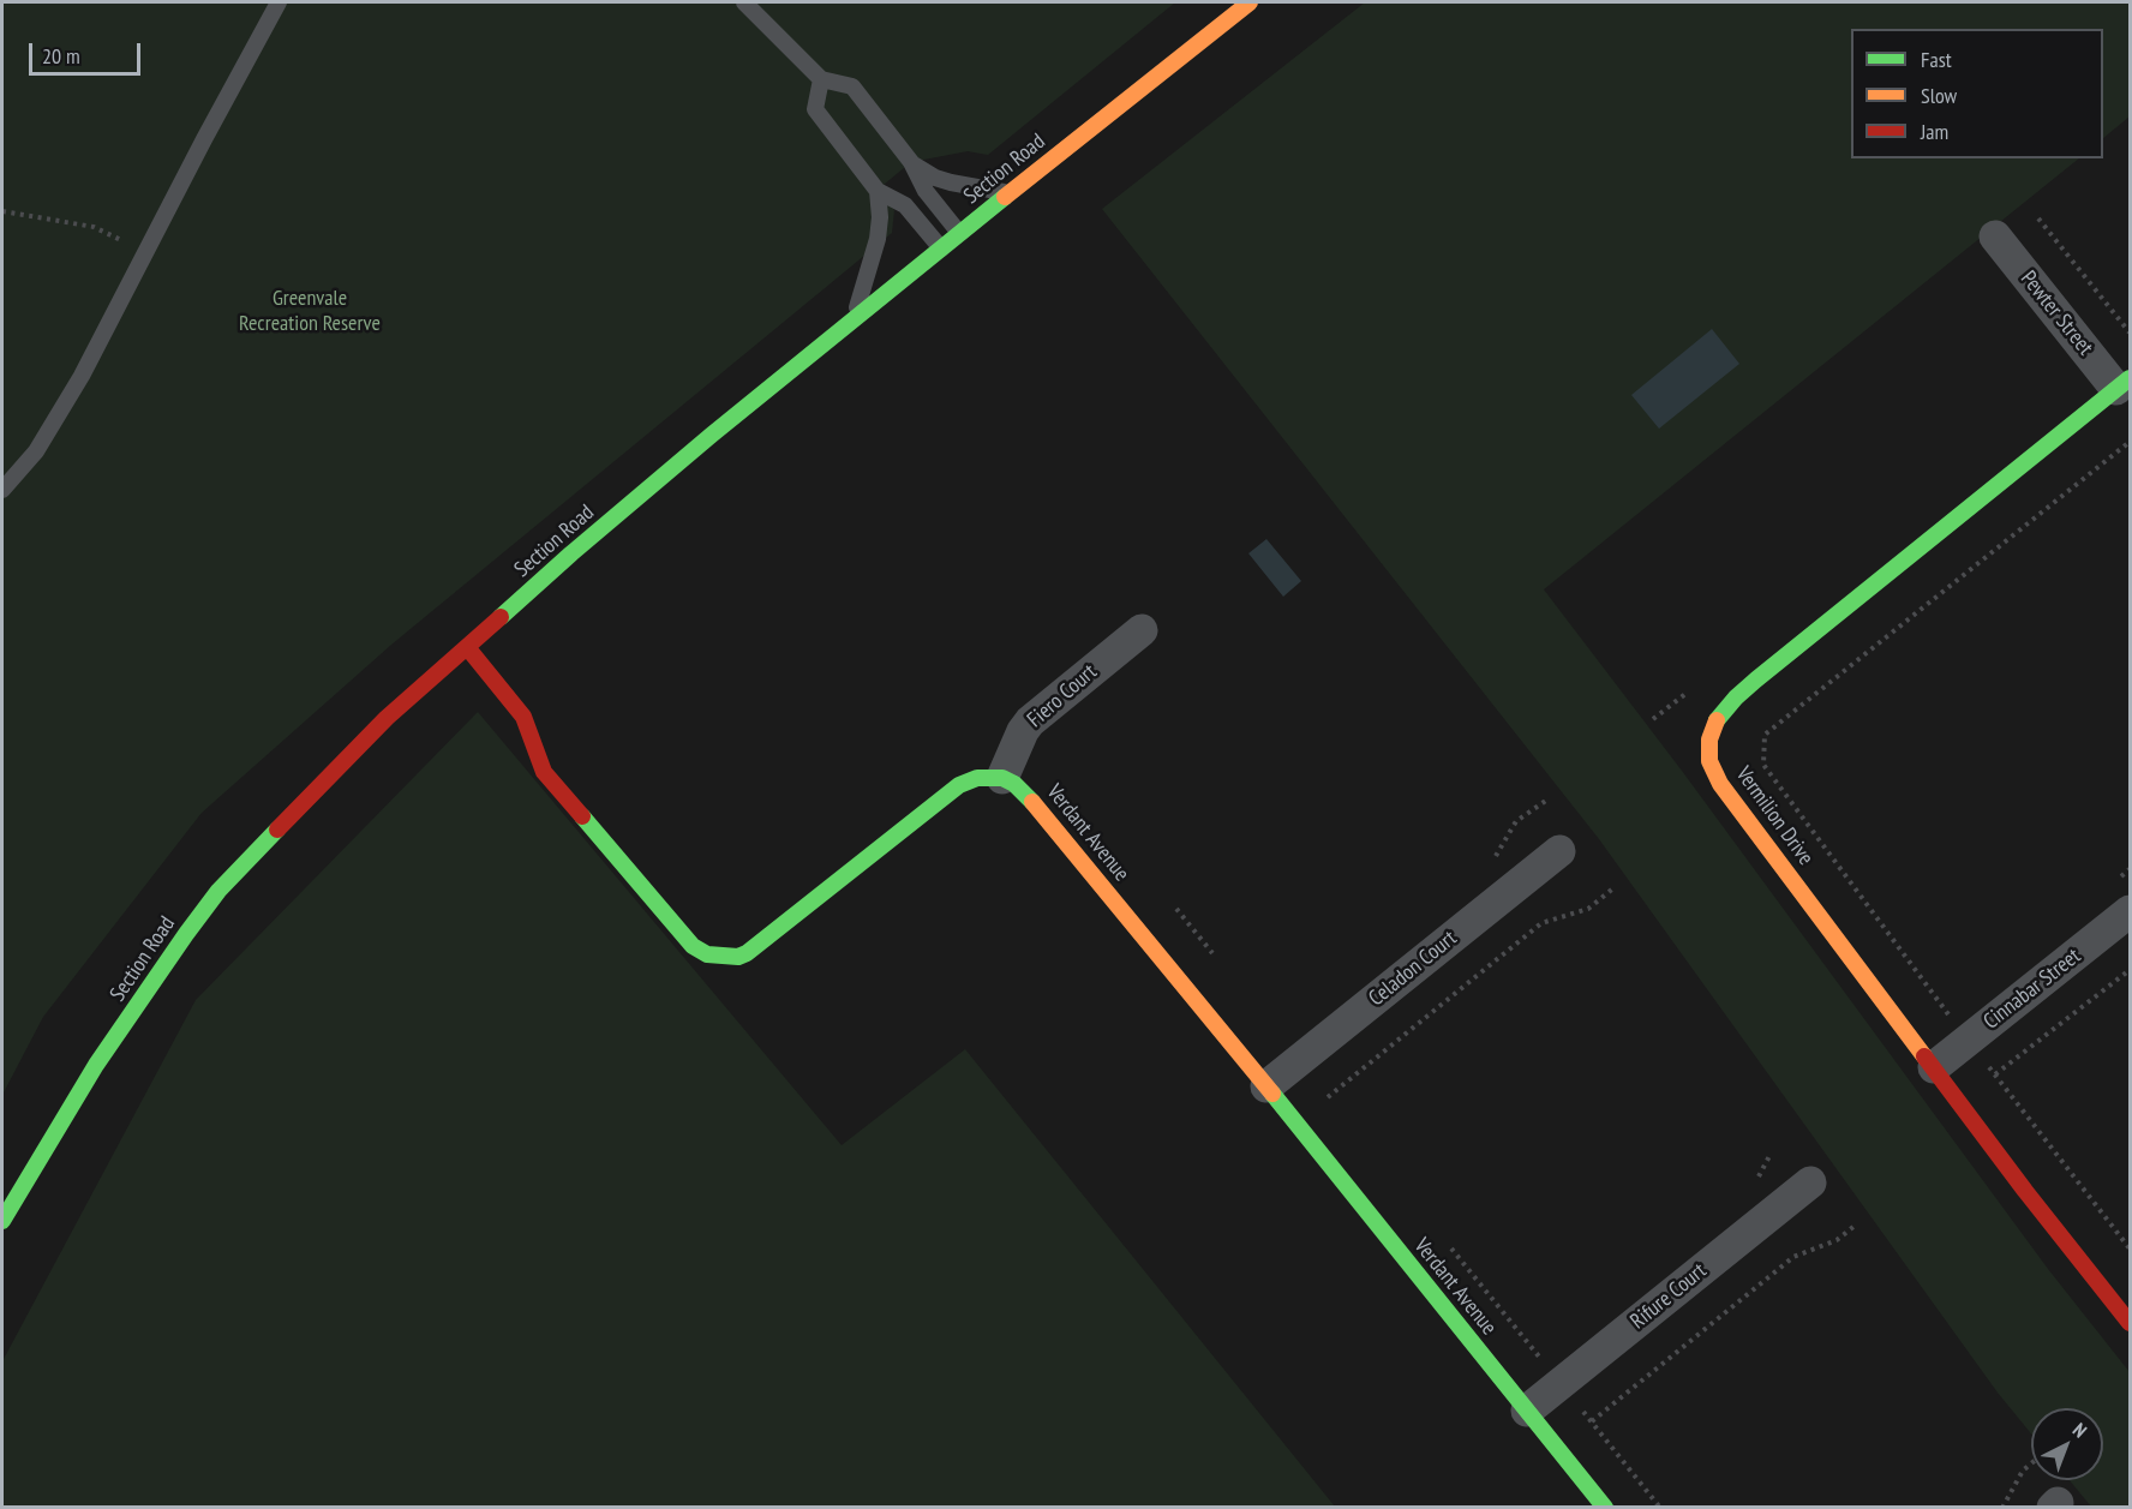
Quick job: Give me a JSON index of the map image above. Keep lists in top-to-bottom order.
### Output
{
  "streets": {
    "street": [
      "Section Road",
      "Pewter Street",
      "Fiero Court",
      "Vermilion Drive",
      "Verdant Avenue",
      "Celadon Court",
      "Cinnabar Street",
      "Rifure Court"
    ]
  },
  "crossings": [
    ["Pewter Street", "Vermilion Drive"],
    ["Fiero Court", "Verdant Avenue"],
    ["Vermilion Drive", "Cinnabar Street"],
    ["Verdant Avenue", "Celadon Court"],
    ["Verdant Avenue", "Rifure Court"]
  ],
  "parks": ["Greenvale Recreation Reserve"],
  "legend": ["Fast", "Slow", "Jam"],
  "scale_bar": "20 m",
  "north": "top right"
}
